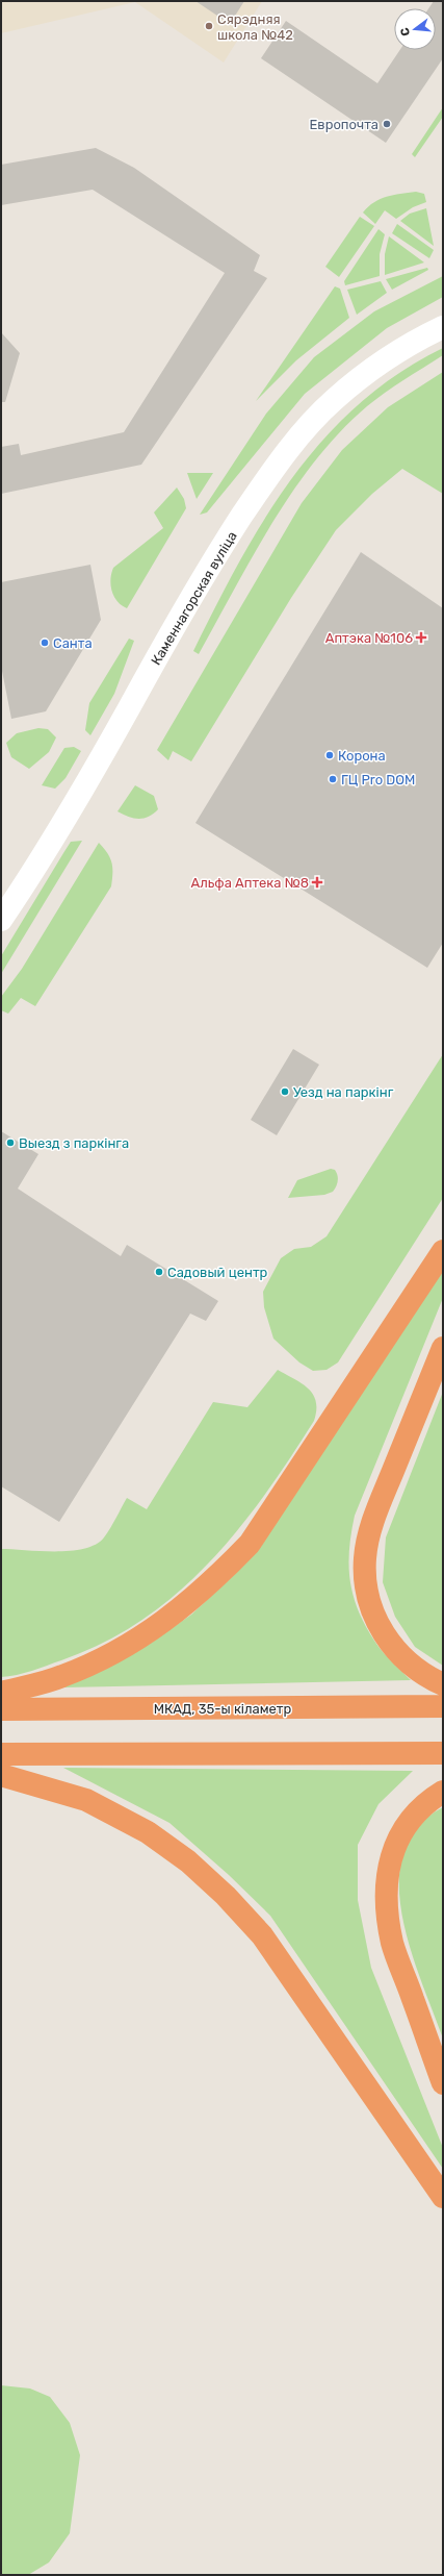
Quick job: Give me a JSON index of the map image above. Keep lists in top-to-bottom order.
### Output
{
  "streets": {
    "highway": ["МКАД, 35-ы кіламетр"],
    "main road": ["Каменнагорская вуліца"]
  },
  "places": {
    "other": [
      "Сярэдняя школа №42",
      "Европочта",
      "Санта",
      "Корона",
      "ГЦ Pro DOM",
      "Уезд на паркінг",
      "Выезд з паркінга",
      "Садовый центр"
    ],
    "health": ["Аптэка №106", "Альфа Аптека №8"]
  },
  "north": "left"
}
